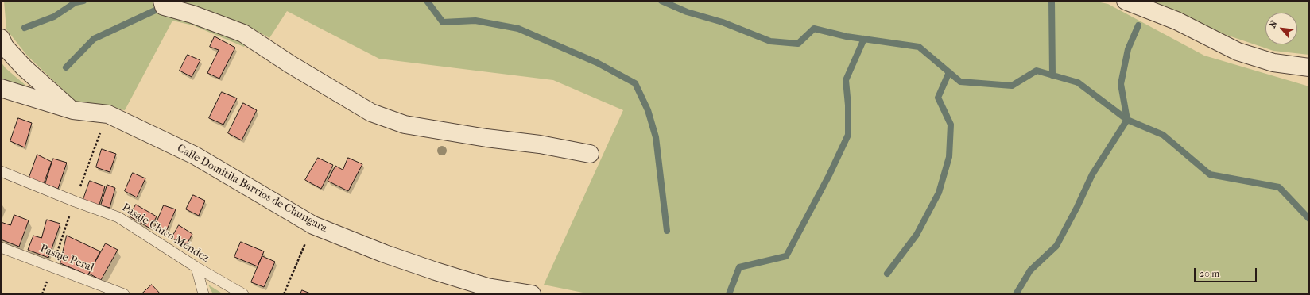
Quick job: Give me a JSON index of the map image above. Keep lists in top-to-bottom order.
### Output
{
  "streets": {
    "street": ["Calle Domitila Barrios de Chungara"],
    "lane": ["Pasaje Chico Méndez", "Pasaje Peral"]
  },
  "scale_bar": "20 m",
  "north": "top left"
}
